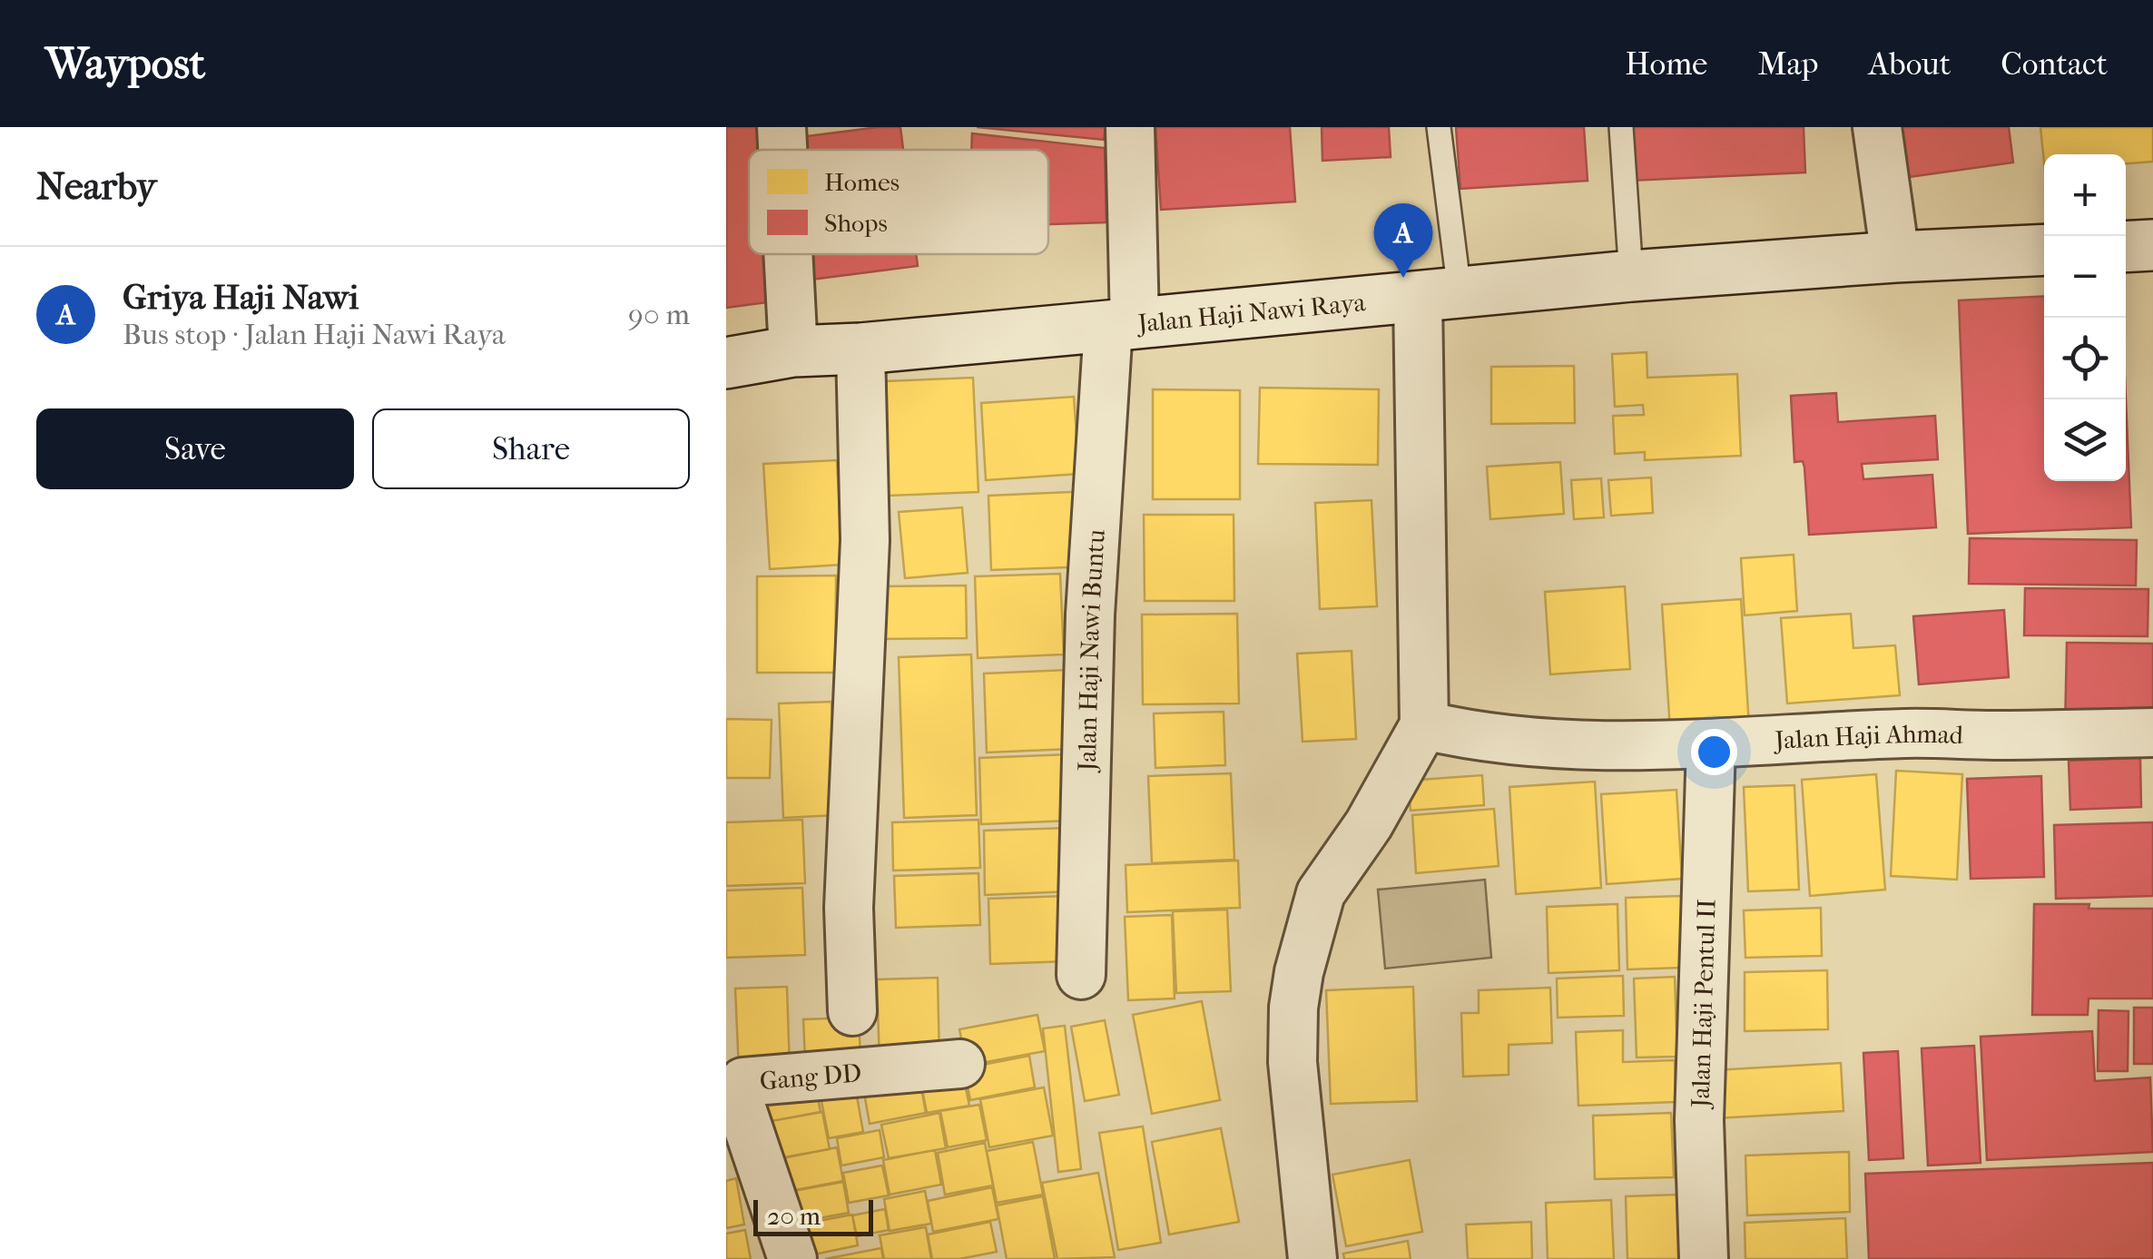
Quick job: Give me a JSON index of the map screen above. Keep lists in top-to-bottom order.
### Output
{
  "streets": {
    "street": [
      "Jalan Haji Nawi Raya",
      "Jalan Haji Nawi Buntu",
      "Jalan Haji Ahmad",
      "Jalan Haji Pentul II",
      "Gang DD"
    ]
  },
  "crossings": [
    ["Jalan Haji Nawi Raya", "Jalan Haji Nawi Buntu"],
    ["Jalan Haji Ahmad", "Jalan Haji Pentul II"]
  ],
  "legend": ["Homes", "Shops"],
  "scale_bar": "20 m",
  "page": {
    "header": "Waypost",
    "nav": [
      "Home",
      "Map",
      "About",
      "Contact"
    ],
    "heading": "Nearby",
    "map_buttons": ["+", "−"],
    "pins": "A",
    "list": [
      {
        "mark": "A",
        "name": "Griya Haji Nawi",
        "note": "Bus stop · Jalan Haji Nawi Raya",
        "value": "90 m"
      }
    ],
    "buttons": ["Save", "Share"],
    "scale": "20 m"
  }
}
